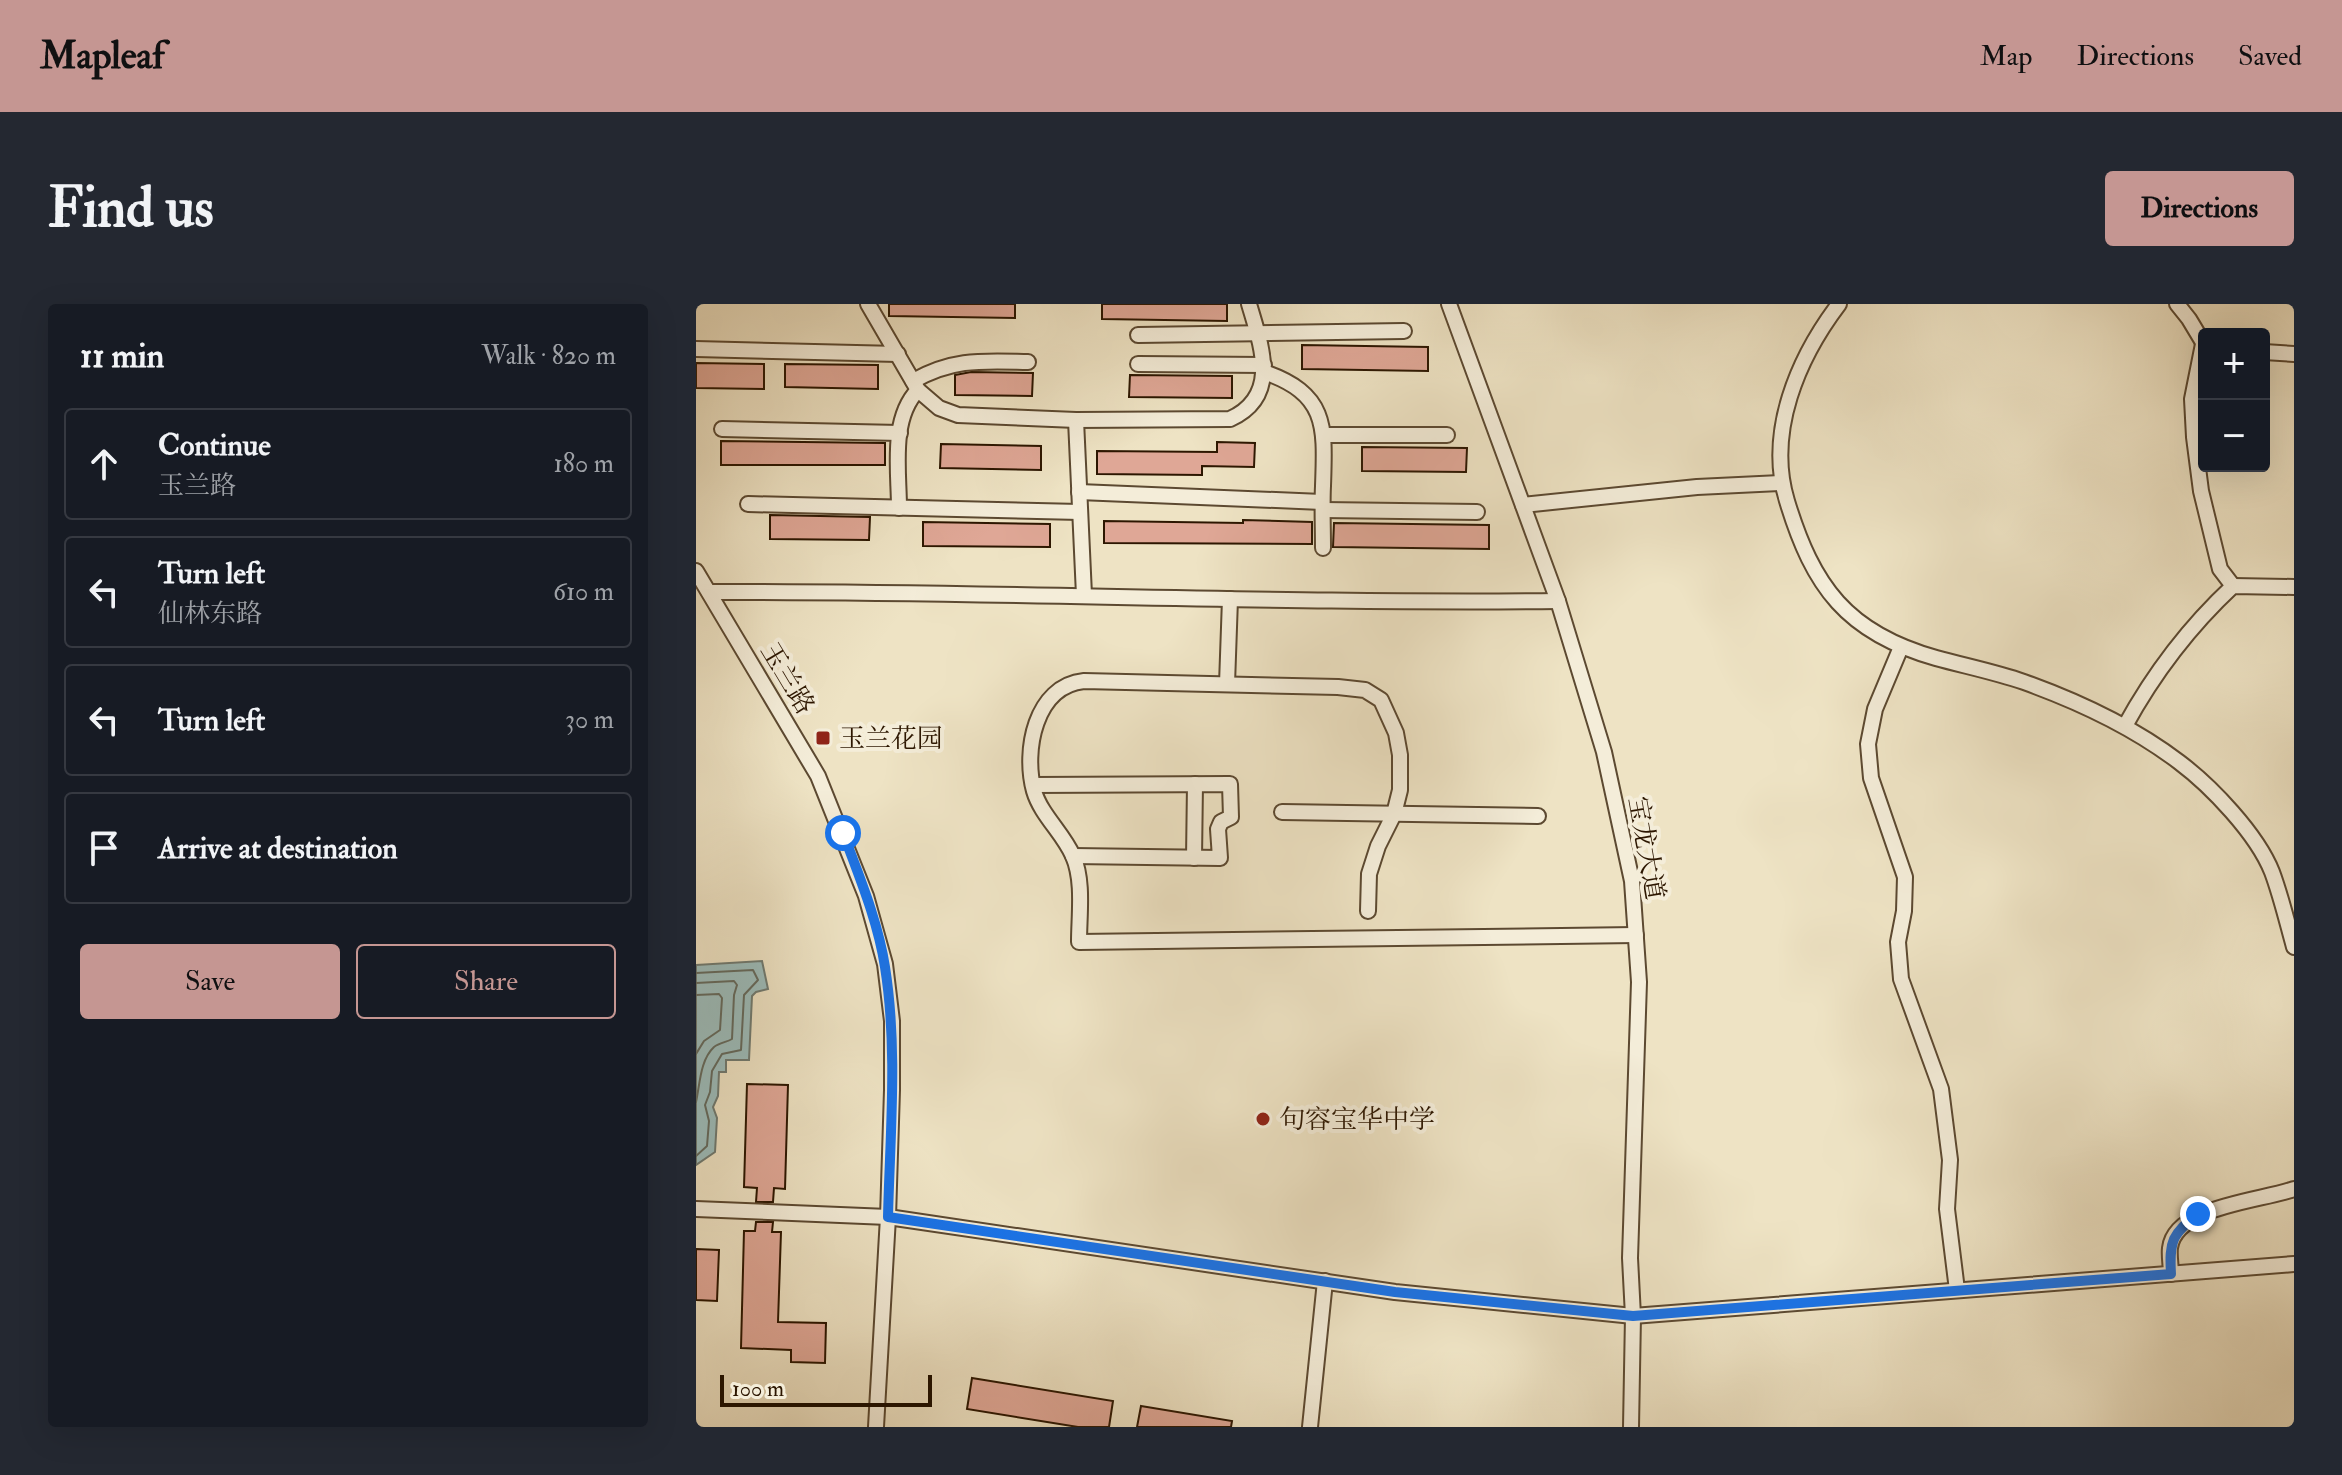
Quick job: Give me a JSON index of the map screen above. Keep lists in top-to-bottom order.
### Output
{
  "streets": {
    "street": ["玉兰路", "宝龙大道"]
  },
  "places": {
    "transit": ["玉兰花园"],
    "other": ["句容宝华中学"]
  },
  "scale_bar": "100 m",
  "page": {
    "header": "Mapleaf",
    "nav": ["Map", "Directions", "Saved"],
    "buttons": [
      "Directions",
      ["Save", "Share"]
    ],
    "title": "Find us",
    "heading": ["11 min", "Walk · 820 m"],
    "map_buttons": ["+", "−"],
    "list": [
      ["Continue", "玉兰路", "180 m"],
      ["Turn left", "仙林东路", "610 m"],
      ["Turn left", "30 m"],
      "Arrive at destination"
    ],
    "scale": "100 m"
  }
}
